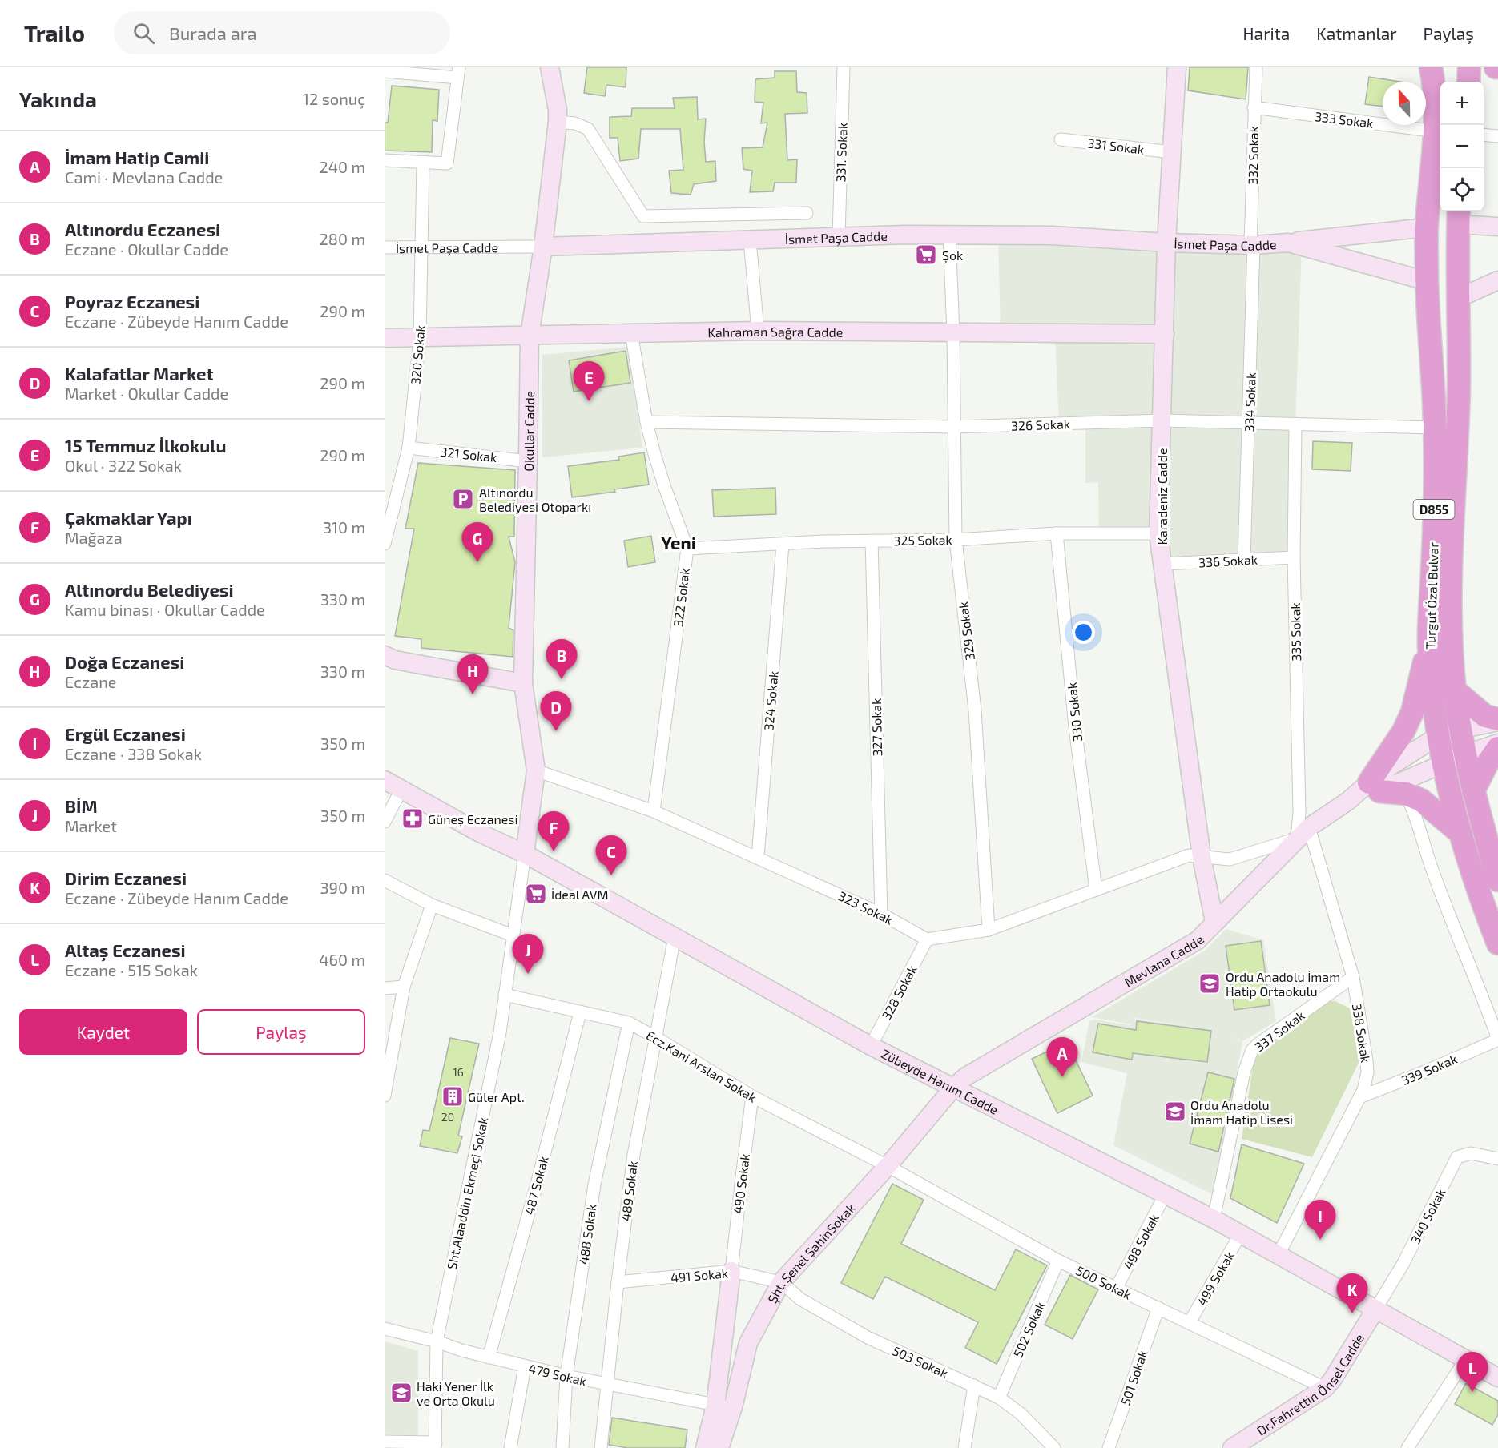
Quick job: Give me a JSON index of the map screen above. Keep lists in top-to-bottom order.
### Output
{
  "streets": {
    "highway": ["D855", "Turgut Özal Bulvar"],
    "street": [
      "333 Sokak",
      "331 Sokak",
      "331. Sokak",
      "332 Sokak",
      "İsmet Paşa Cadde",
      "Kahraman Sağra Cadde",
      "320 Sokak",
      "334 Sokak",
      "326 Sokak",
      "Okullar Cadde",
      "321 Sokak",
      "Karadeniz Cadde",
      "325 Sokak",
      "336 Sokak",
      "322 Sokak",
      "329 Sokak",
      "335 Sokak",
      "324 Sokak",
      "330 Sokak",
      "327 Sokak",
      "323 Sokak",
      "Mevlana Cadde",
      "328 Sokak",
      "337 Sokak",
      "338 Sokak",
      "Ecz.Kani Arslan Sokak",
      "339 Sokak",
      "Zübeyde Hanım Cadde",
      "490 Sokak",
      "487 Sokak",
      "489 Sokak",
      "Sht.Alaaddin Ekmeçi Sokak",
      "340 Sokak",
      "488 Sokak",
      "498 Sokak",
      "Şht. Şenel ŞahinSokak",
      "491 Sokak",
      "499 Sokak",
      "500 Sokak",
      "502 Sokak",
      "503 Sokak",
      "479 Sokak",
      "501 Sokak",
      "Dr.Fahrettin Önsel Cadde"
    ]
  },
  "crossings": [
    ["333 Sokak", "332 Sokak"],
    ["333 Sokak", "Turgut Özal Bulvar"],
    ["331 Sokak", "Karadeniz Cadde"],
    ["331. Sokak", "İsmet Paşa Cadde"],
    ["332 Sokak", "İsmet Paşa Cadde"],
    ["332 Sokak", "334 Sokak"],
    ["İsmet Paşa Cadde", "320 Sokak"],
    ["İsmet Paşa Cadde", "334 Sokak"],
    ["İsmet Paşa Cadde", "Okullar Cadde"],
    ["İsmet Paşa Cadde", "Karadeniz Cadde"],
    ["İsmet Paşa Cadde", "Turgut Özal Bulvar"],
    ["İsmet Paşa Cadde", "329 Sokak"],
    ["Kahraman Sağra Cadde", "320 Sokak"],
    ["Kahraman Sağra Cadde", "Okullar Cadde"],
    ["Kahraman Sağra Cadde", "Karadeniz Cadde"],
    ["Kahraman Sağra Cadde", "322 Sokak"],
    ["Kahraman Sağra Cadde", "329 Sokak"],
    ["320 Sokak", "321 Sokak"],
    ["334 Sokak", "326 Sokak"],
    ["334 Sokak", "336 Sokak"],
    ["326 Sokak", "Karadeniz Cadde"],
    ["326 Sokak", "Turgut Özal Bulvar"],
    ["326 Sokak", "322 Sokak"],
    ["326 Sokak", "329 Sokak"],
    ["326 Sokak", "335 Sokak"],
    ["Okullar Cadde", "321 Sokak"],
    ["Okullar Cadde", "323 Sokak"],
    ["Okullar Cadde", "Zübeyde Hanım Cadde"],
    ["Okullar Cadde", "Sht.Alaaddin Ekmeçi Sokak"],
    ["Karadeniz Cadde", "325 Sokak"],
    ["Karadeniz Cadde", "336 Sokak"],
    ["Karadeniz Cadde", "Mevlana Cadde"],
    ["325 Sokak", "322 Sokak"],
    ["325 Sokak", "329 Sokak"],
    ["325 Sokak", "324 Sokak"],
    ["325 Sokak", "330 Sokak"],
    ["325 Sokak", "327 Sokak"],
    ["336 Sokak", "335 Sokak"],
    ["Turgut Özal Bulvar", "Mevlana Cadde"],
    ["322 Sokak", "323 Sokak"],
    ["335 Sokak", "Mevlana Cadde"],
    ["335 Sokak", "338 Sokak"],
    ["324 Sokak", "323 Sokak"],
    ["327 Sokak", "323 Sokak"],
    ["323 Sokak", "328 Sokak"],
    ["Mevlana Cadde", "338 Sokak"],
    ["Mevlana Cadde", "Zübeyde Hanım Cadde"],
    ["Mevlana Cadde", "Şht. Şenel ŞahinSokak"],
    ["328 Sokak", "Zübeyde Hanım Cadde"],
    ["337 Sokak", "338 Sokak"],
    ["337 Sokak", "Zübeyde Hanım Cadde"],
    ["338 Sokak", "339 Sokak"],
    ["338 Sokak", "Zübeyde Hanım Cadde"],
    ["Ecz.Kani Arslan Sokak", "490 Sokak"],
    ["Ecz.Kani Arslan Sokak", "487 Sokak"],
    ["Ecz.Kani Arslan Sokak", "489 Sokak"],
    ["Ecz.Kani Arslan Sokak", "Sht.Alaaddin Ekmeçi Sokak"],
    ["Ecz.Kani Arslan Sokak", "488 Sokak"],
    ["Ecz.Kani Arslan Sokak", "Şht. Şenel ŞahinSokak"],
    ["Ecz.Kani Arslan Sokak", "500 Sokak"],
    ["Zübeyde Hanım Cadde", "489 Sokak"],
    ["Zübeyde Hanım Cadde", "Sht.Alaaddin Ekmeçi Sokak"],
    ["Zübeyde Hanım Cadde", "340 Sokak"],
    ["Zübeyde Hanım Cadde", "498 Sokak"],
    ["Zübeyde Hanım Cadde", "Şht. Şenel ŞahinSokak"],
    ["Zübeyde Hanım Cadde", "499 Sokak"],
    ["Zübeyde Hanım Cadde", "Dr.Fahrettin Önsel Cadde"],
    ["490 Sokak", "Şht. Şenel ŞahinSokak"],
    ["490 Sokak", "491 Sokak"],
    ["487 Sokak", "479 Sokak"],
    ["489 Sokak", "491 Sokak"],
    ["489 Sokak", "479 Sokak"],
    ["Sht.Alaaddin Ekmeçi Sokak", "479 Sokak"],
    ["340 Sokak", "Dr.Fahrettin Önsel Cadde"],
    ["488 Sokak", "479 Sokak"],
    ["498 Sokak", "500 Sokak"],
    ["Şht. Şenel ŞahinSokak", "491 Sokak"],
    ["Şht. Şenel ŞahinSokak", "500 Sokak"],
    ["Şht. Şenel ŞahinSokak", "503 Sokak"],
    ["Şht. Şenel ŞahinSokak", "479 Sokak"],
    ["491 Sokak", "503 Sokak"],
    ["499 Sokak", "500 Sokak"],
    ["500 Sokak", "502 Sokak"],
    ["500 Sokak", "501 Sokak"],
    ["500 Sokak", "Dr.Fahrettin Önsel Cadde"],
    ["502 Sokak", "503 Sokak"]
  ],
  "districts": ["Yeni"],
  "places": {
    "supermarket": ["Şok", "İdeal AVM"],
    "parking": ["Altınordu Belediyesi Otoparkı"],
    "pharmacy": ["Güneş Eczanesi"],
    "school or university": ["Ordu Anadolu İmam Hatip Ortaokulu", "Ordu Anadolu İmam Hatip Lisesi", "Haki Yener İlk ve Orta Okulu"],
    "building": ["Güler Apt."]
  },
  "house_numbers": ["16", "20"],
  "north": "top",
  "page": {
    "header": "Trailo",
    "search": "Burada ara",
    "nav": ["Harita", "Katmanlar", "Paylaş"],
    "heading": ["Yakında", "12 sonuç"],
    "map_buttons": ["+", "−"],
    "list": [
      {
        "mark": "A",
        "name": "İmam Hatip Camii",
        "note": "Cami · Mevlana Cadde",
        "value": "240 m"
      },
      {
        "mark": "B",
        "name": "Altınordu Eczanesi",
        "note": "Eczane · Okullar Cadde",
        "value": "280 m"
      },
      {
        "mark": "C",
        "name": "Poyraz Eczanesi",
        "note": "Eczane · Zübeyde Hanım Cadde",
        "value": "290 m"
      },
      {
        "mark": "D",
        "name": "Kalafatlar Market",
        "note": "Market · Okullar Cadde",
        "value": "290 m"
      },
      {
        "mark": "E",
        "name": "15 Temmuz İlkokulu",
        "note": "Okul · 322 Sokak",
        "value": "290 m"
      },
      {
        "mark": "F",
        "name": "Çakmaklar Yapı",
        "note": "Mağaza",
        "value": "310 m"
      },
      {
        "mark": "G",
        "name": "Altınordu Belediyesi",
        "note": "Kamu binası · Okullar Cadde",
        "value": "330 m"
      },
      {
        "mark": "H",
        "name": "Doğa Eczanesi",
        "note": "Eczane",
        "value": "330 m"
      },
      {
        "mark": "I",
        "name": "Ergül Eczanesi",
        "note": "Eczane · 338 Sokak",
        "value": "350 m"
      },
      {
        "mark": "J",
        "name": "BİM",
        "note": "Market",
        "value": "350 m"
      },
      {
        "mark": "K",
        "name": "Dirim Eczanesi",
        "note": "Eczane · Zübeyde Hanım Cadde",
        "value": "390 m"
      },
      {
        "mark": "L",
        "name": "Altaş Eczanesi",
        "note": "Eczane · 515 Sokak",
        "value": "460 m"
      }
    ],
    "pins": [
      "E",
      "G",
      "B",
      "H",
      "D",
      "F",
      "C",
      "J",
      "A",
      "I",
      "K",
      "L"
    ],
    "buttons": ["Kaydet", "Paylaş"]
  }
}
